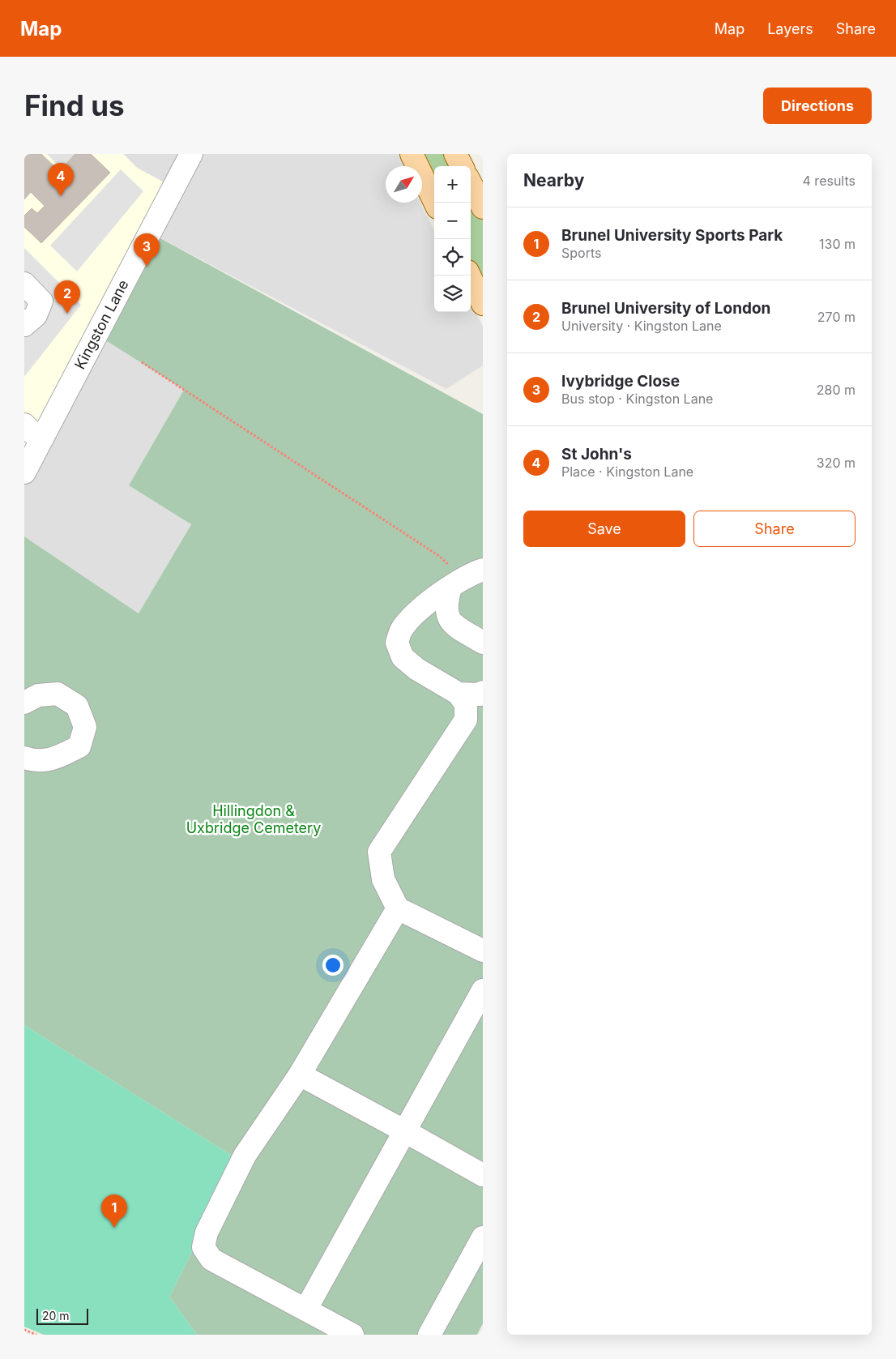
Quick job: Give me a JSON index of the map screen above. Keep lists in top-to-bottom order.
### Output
{
  "streets": {
    "street": ["Kingston Lane"]
  },
  "parks": ["Hillingdon & Uxbridge Cemetery"],
  "scale_bar": "20 m",
  "north": "top right",
  "page": {
    "header": "Map",
    "nav": ["Map", "Layers", "Share"],
    "buttons": [
      "Directions",
      ["Save", "Share"]
    ],
    "title": "Find us",
    "heading": ["Nearby", "4 results"],
    "pins": [
      "4",
      "3",
      "2",
      "1"
    ],
    "map_buttons": ["+", "−"],
    "list": [
      {
        "mark": "1",
        "name": "Brunel University Sports Park",
        "note": "Sports",
        "value": "130 m"
      },
      {
        "mark": "2",
        "name": "Brunel University of London",
        "note": "University · Kingston Lane",
        "value": "270 m"
      },
      {
        "mark": "3",
        "name": "Ivybridge Close",
        "note": "Bus stop · Kingston Lane",
        "value": "280 m"
      },
      {
        "mark": "4",
        "name": "St John's",
        "note": "Place · Kingston Lane",
        "value": "320 m"
      }
    ],
    "scale": "20 m"
  }
}
